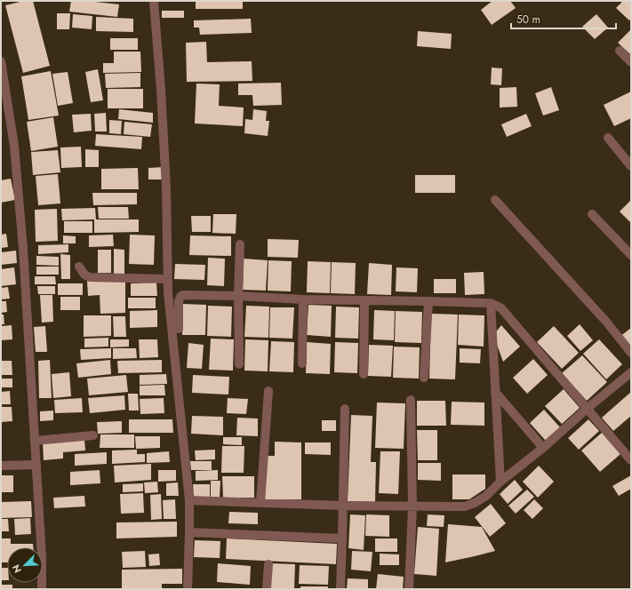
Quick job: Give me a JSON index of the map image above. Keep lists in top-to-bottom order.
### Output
{
  "scale_bar": "50 m",
  "north": "bottom left"
}
